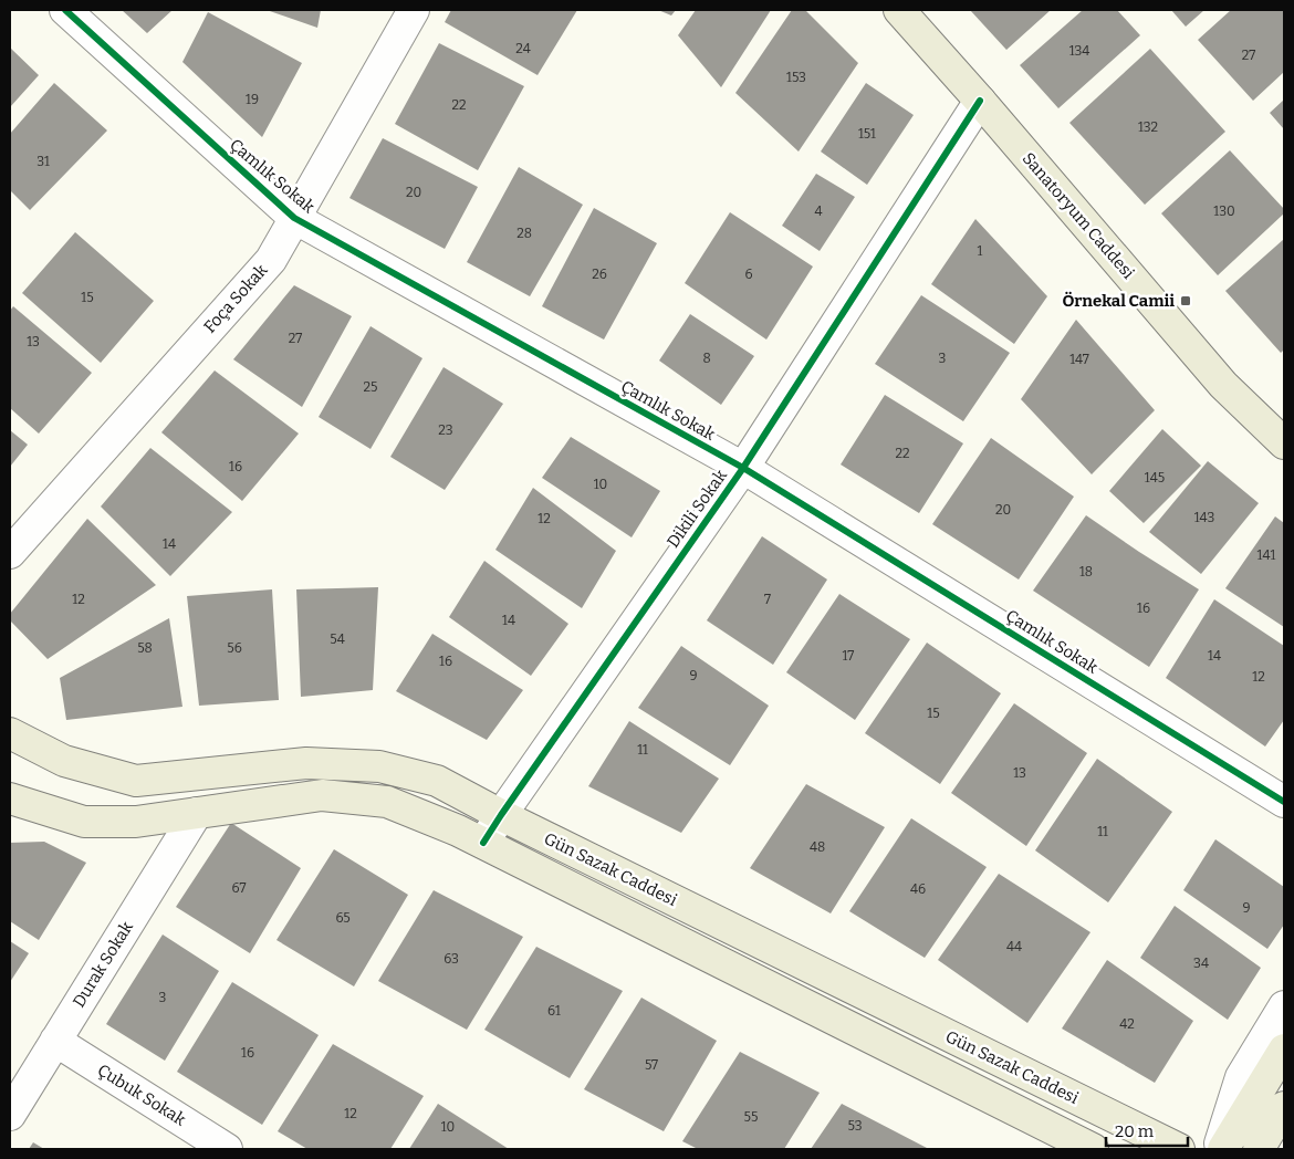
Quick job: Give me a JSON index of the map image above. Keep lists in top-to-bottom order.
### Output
{
  "streets": {
    "main road": ["Sanatoryum Caddesi", "Gün Sazak Caddesi"],
    "street": [
      "Çamlık Sokak",
      "Foça Sokak",
      "Dikili Sokak",
      "Durak Sokak",
      "Çubuk Sokak"
    ]
  },
  "crossings": [
    ["Çamlık Sokak", "Foça Sokak"],
    ["Çamlık Sokak", "Dikili Sokak"],
    ["Sanatoryum Caddesi", "Dikili Sokak"],
    ["Dikili Sokak", "Gün Sazak Caddesi"],
    ["Gün Sazak Caddesi", "Durak Sokak"],
    ["Durak Sokak", "Çubuk Sokak"]
  ],
  "places": {
    "transit": ["Örnekal Camii"]
  },
  "house_numbers": [
    "24",
    "134",
    "27",
    "153",
    "19",
    "22",
    "132",
    "151",
    "31",
    "20",
    "4",
    "130",
    "28",
    "1",
    "26",
    "6",
    "15",
    "27",
    "13",
    "8",
    "3",
    "147",
    "25",
    "23",
    "22",
    "16",
    "145",
    "10",
    "20",
    "143",
    "12",
    "14",
    "141",
    "18",
    "12",
    "7",
    "16",
    "14",
    "54",
    "58",
    "56",
    "17",
    "14",
    "16",
    "9",
    "12",
    "15",
    "11",
    "13",
    "11",
    "48",
    "67",
    "46",
    "9",
    "65",
    "44",
    "63",
    "34",
    "3",
    "61",
    "42",
    "16",
    "57",
    "12",
    "55",
    "53",
    "10"
  ],
  "scale_bar": "20 m"
}
